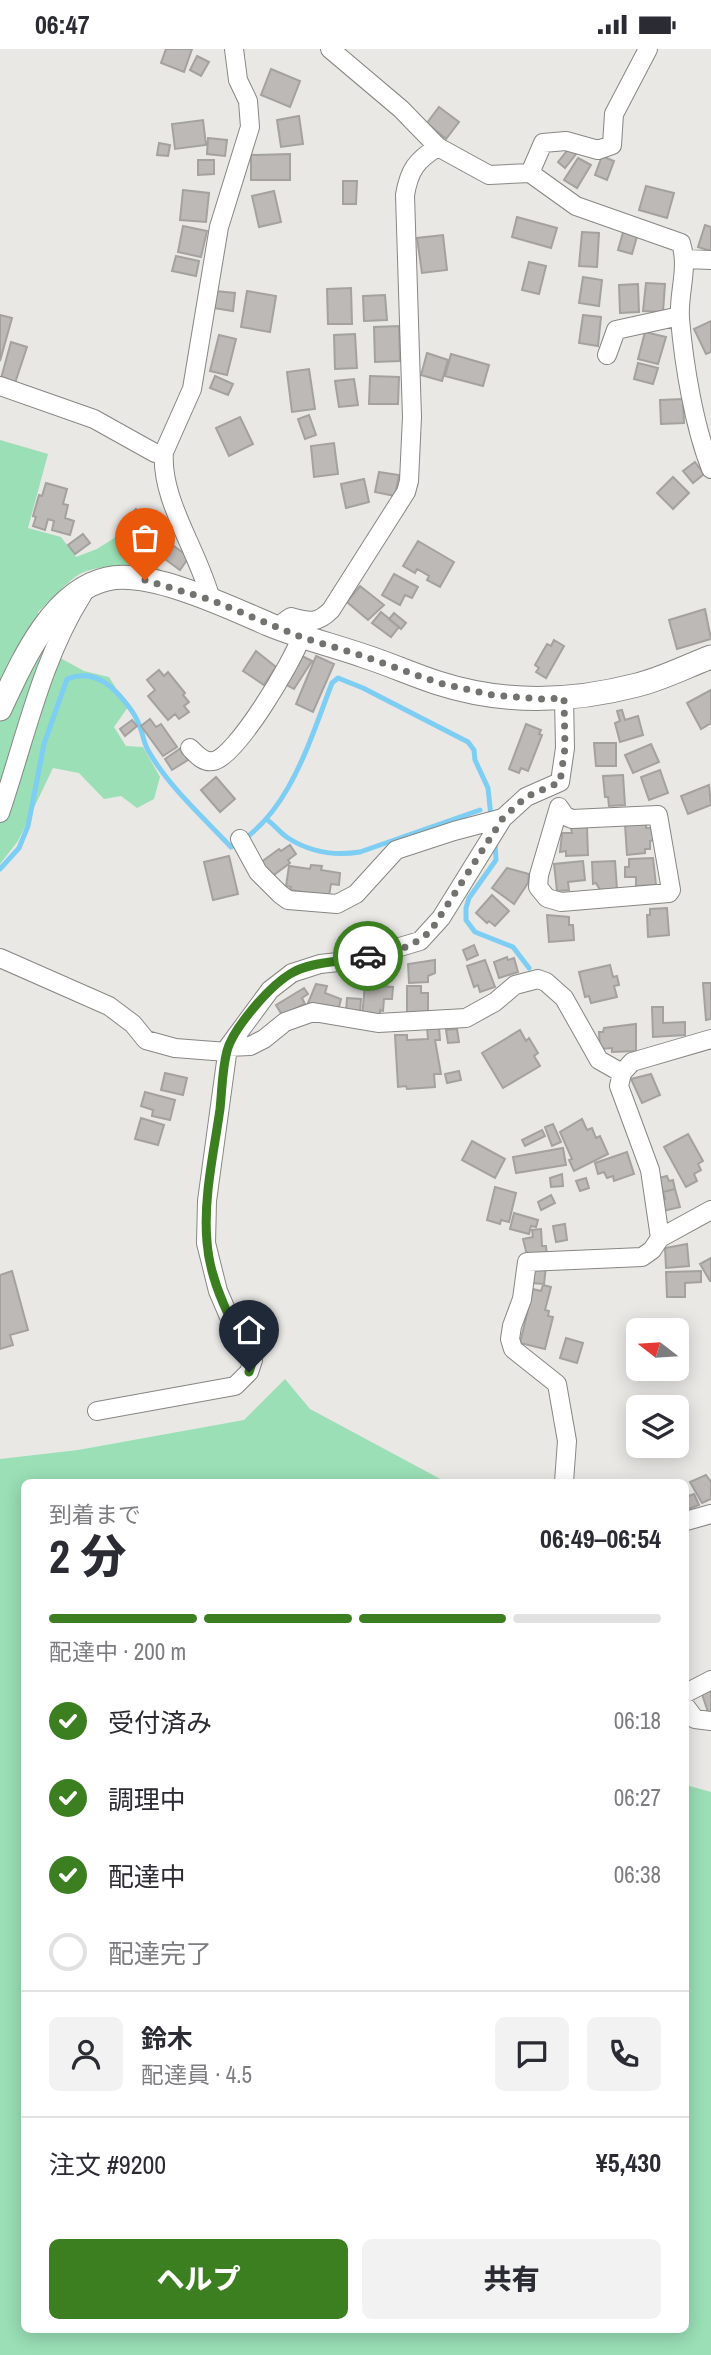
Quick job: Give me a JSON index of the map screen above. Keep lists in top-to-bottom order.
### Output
{
  "north": "left",
  "page": {
    "status": "06:47",
    "heading": ["2 分", "到着まで", "06:49–06:54"],
    "panel": [
      "鈴木",
      "配達員 · 4.5",
      "注文 #9200",
      "¥5,430"
    ],
    "bar": "配達中 · 200 m",
    "list": [
      ["受付済み", "06:18"],
      ["調理中", "06:27"],
      ["配達中", "06:38"],
      "配達完了"
    ],
    "buttons": ["ヘルプ", "共有"]
  }
}
